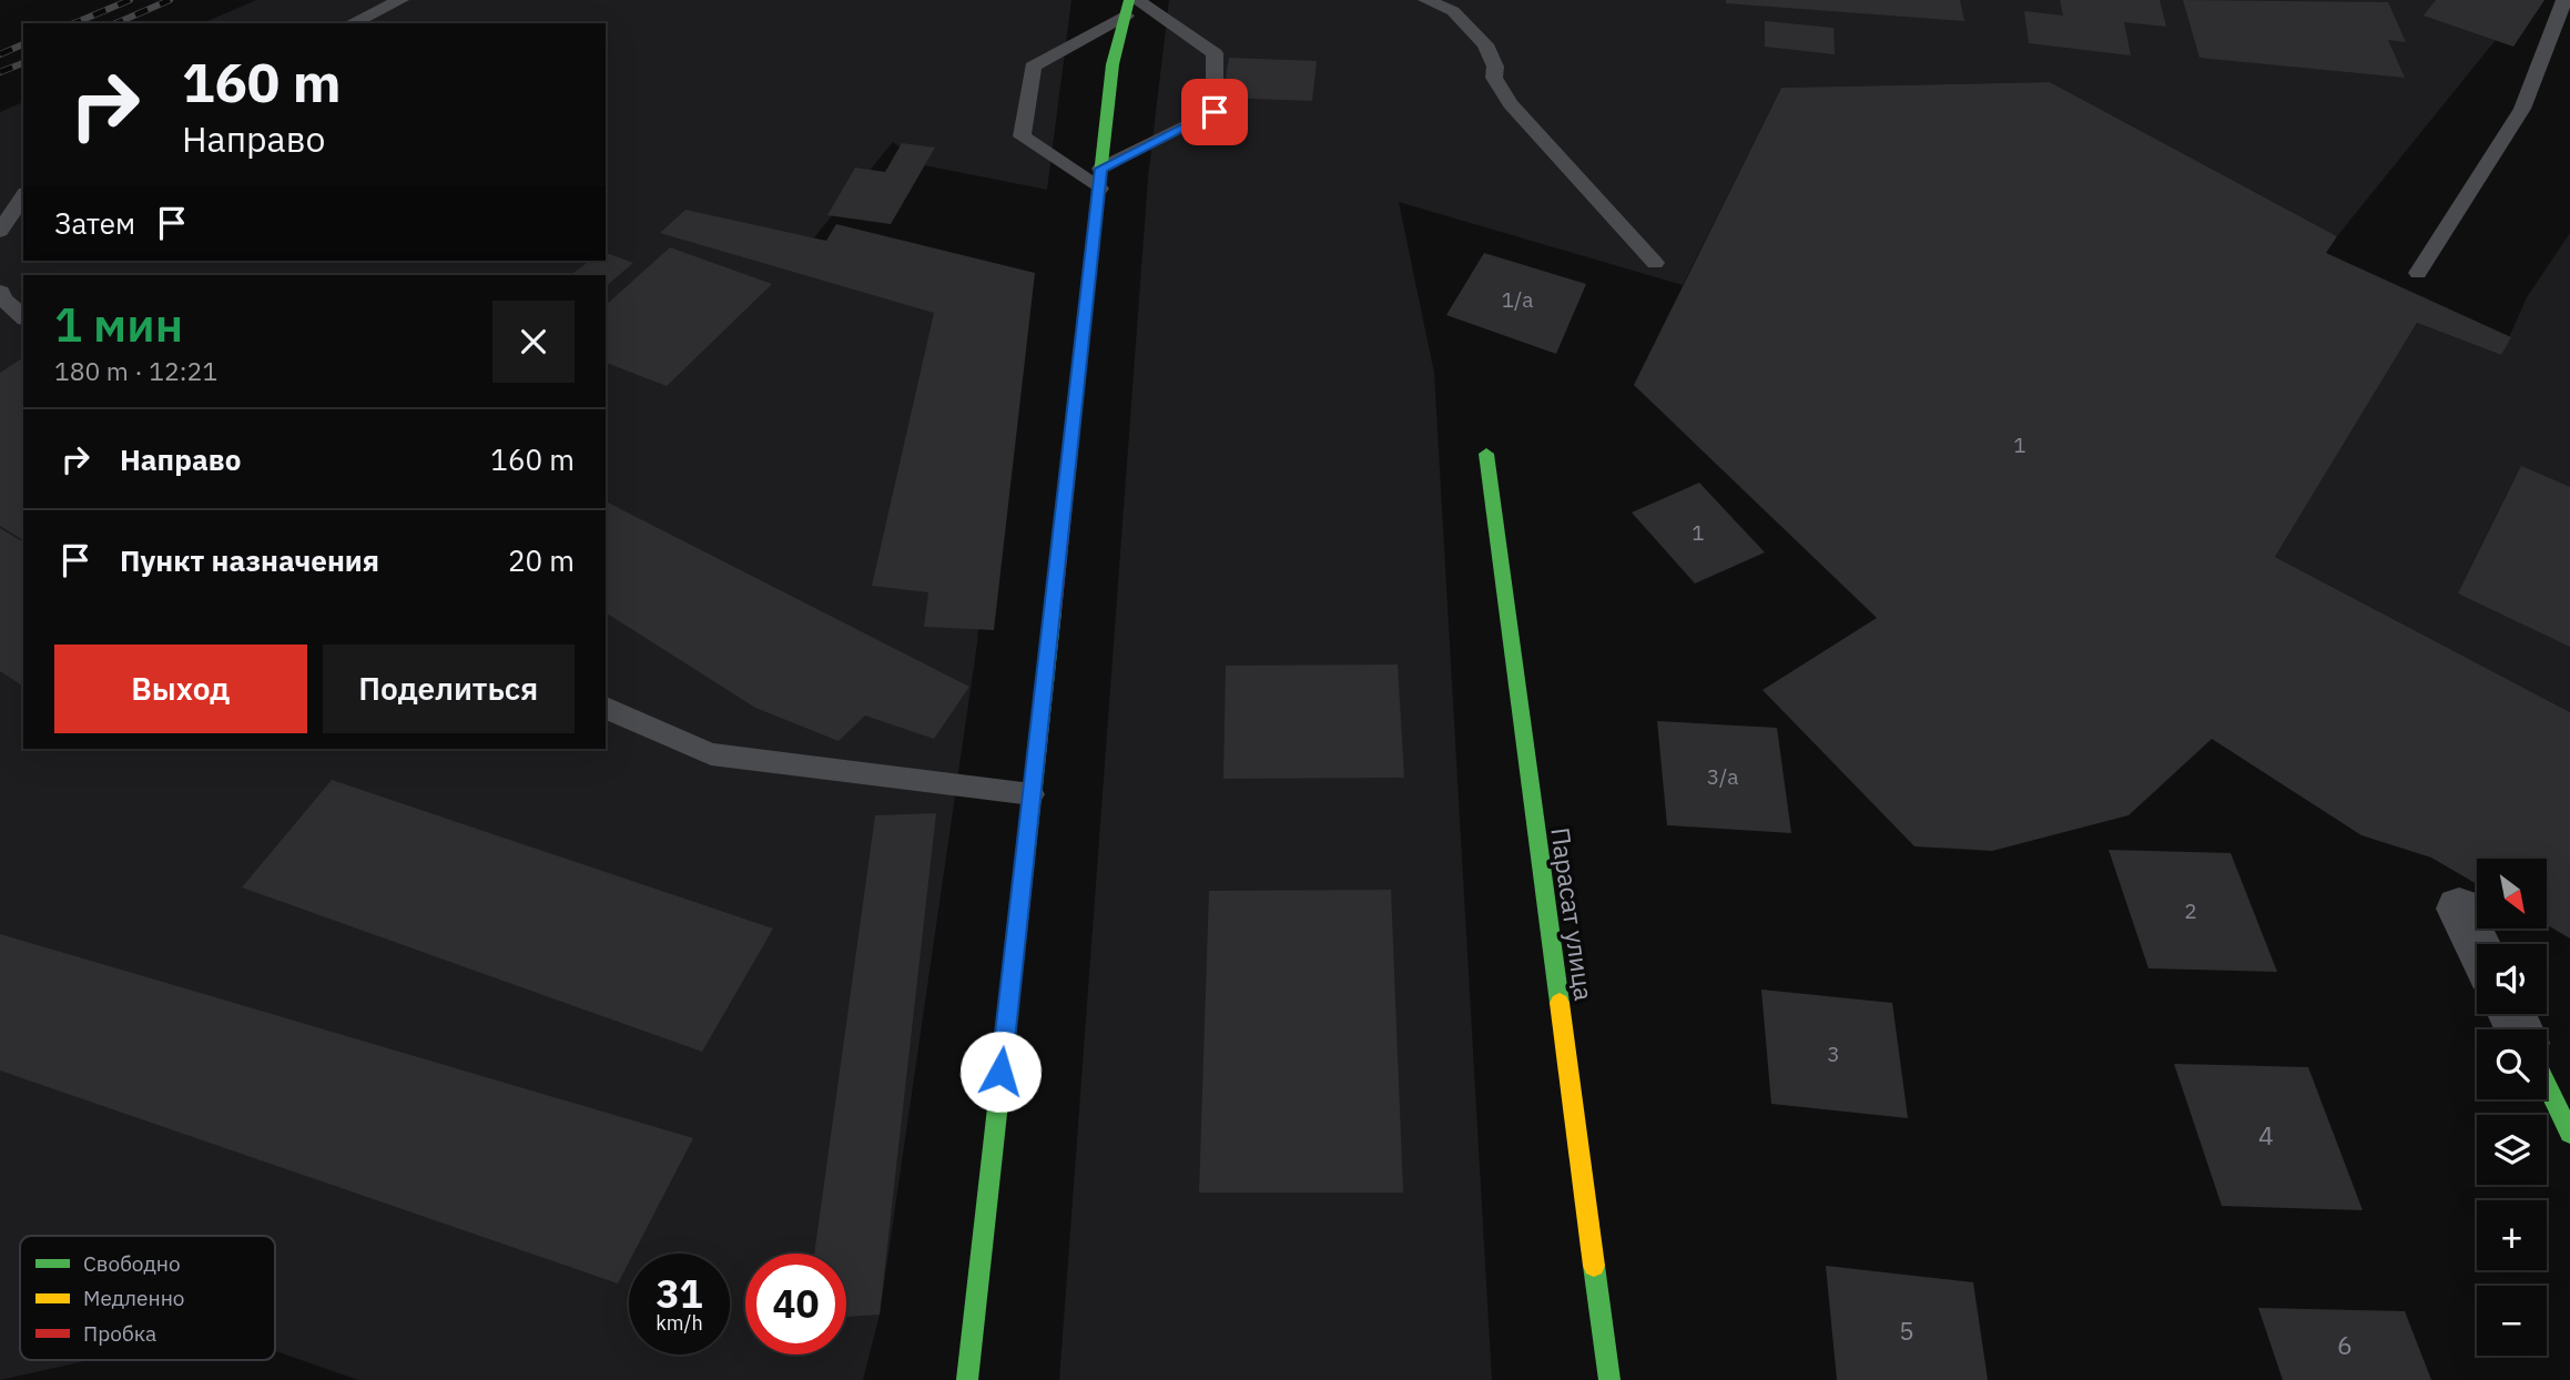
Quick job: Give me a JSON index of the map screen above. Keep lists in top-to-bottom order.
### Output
{
  "streets": {
    "street": ["Парасат улица"]
  },
  "house_numbers": [
    "1/а",
    "1",
    "1",
    "3/а",
    "2",
    "3",
    "4",
    "5",
    "6"
  ],
  "legend": ["Свободно", "Медленно", "Пробка"],
  "north": "bottom right",
  "page": {
    "turn": ["160 m", "Направо"],
    "then": "Затем",
    "heading": ["1 мин", "180 m · 12:21"],
    "list": [
      {
        "name": "Направо",
        "value": "160 m"
      },
      {
        "name": "Пункт назначения",
        "value": "20 m"
      }
    ],
    "buttons": ["Выход", "Поделиться"],
    "map_buttons": ["+", "−"],
    "speed": "31 km/h",
    "limit": "40"
  }
}
